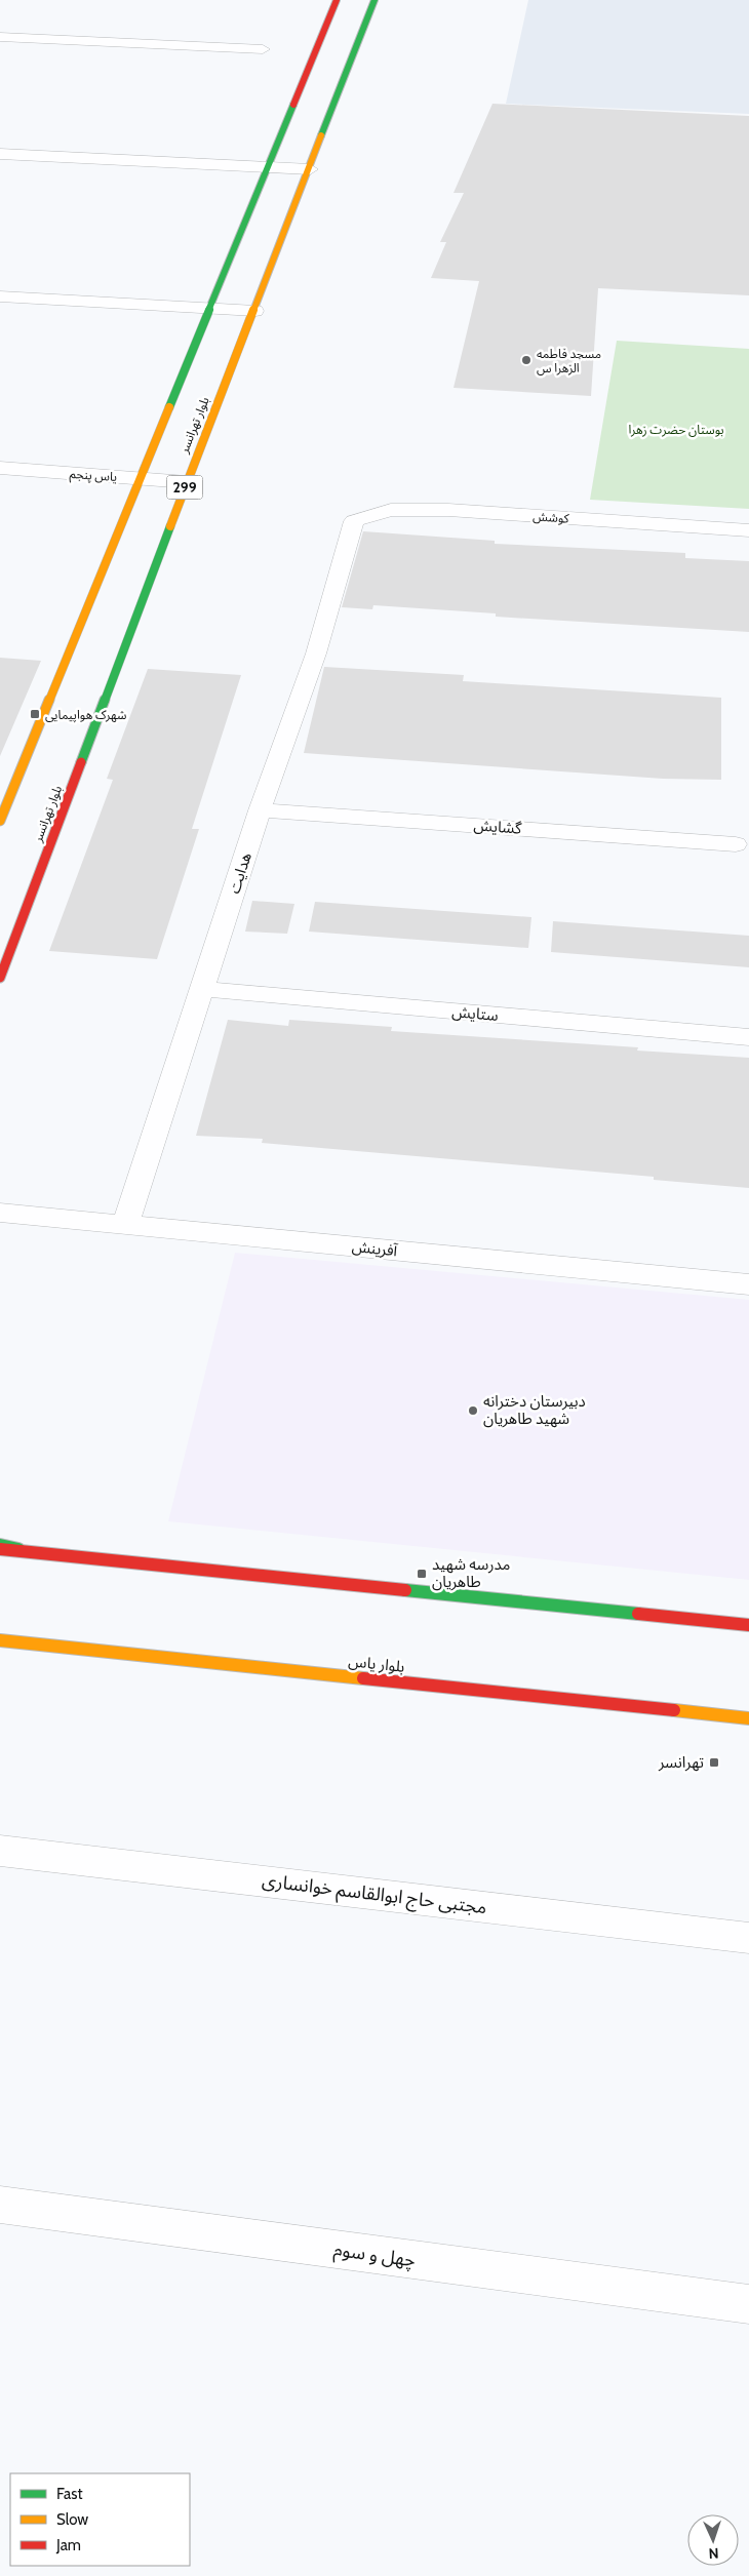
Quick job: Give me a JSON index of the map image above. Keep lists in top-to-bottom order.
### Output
{
  "streets": {
    "main road": ["بلوار تهرانسر", "299", "بلوار یاس"],
    "street": [
      "یاس پنجم",
      "کوشش",
      "گشایش",
      "هدایت",
      "ستایش",
      "آفرینش",
      "مجتبی حاج ابوالقاسم خوانساری",
      "چهل و سوم"
    ]
  },
  "crossings": [
    ["بلوار تهرانسر", "یاس پنجم"],
    ["کوشش", "هدایت"],
    ["گشایش", "هدایت"],
    ["هدایت", "ستایش"],
    ["هدایت", "آفرینش"]
  ],
  "parks": ["بوستان حضرت زهرا"],
  "places": {
    "other": ["مسجد فاطمه الزهرا س", "دبیرستان دخترانه شهید طاهریان"],
    "transit": ["شهرک هواپیمایی", "مدرسه شهید طاهریان", "تهرانسر"]
  },
  "legend": ["Fast", "Slow", "Jam"],
  "north": "bottom"
}
